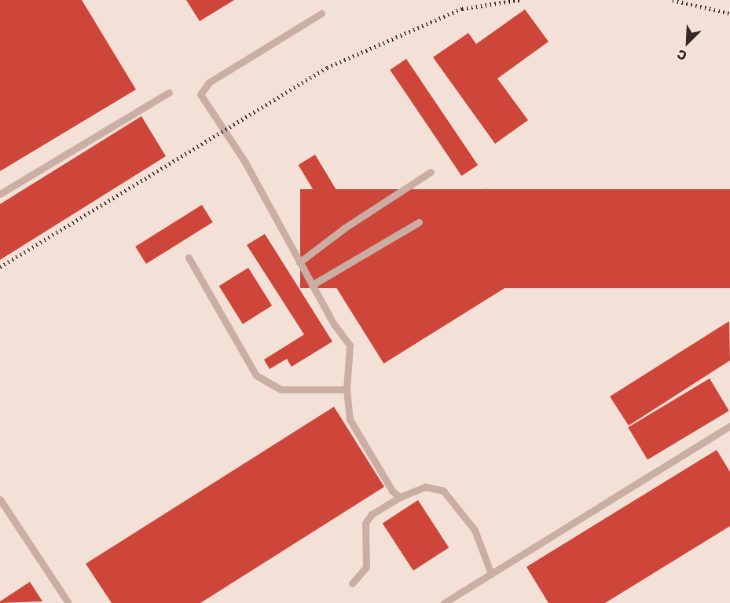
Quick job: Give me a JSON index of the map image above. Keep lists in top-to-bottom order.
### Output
{
  "north": "bottom left"
}
